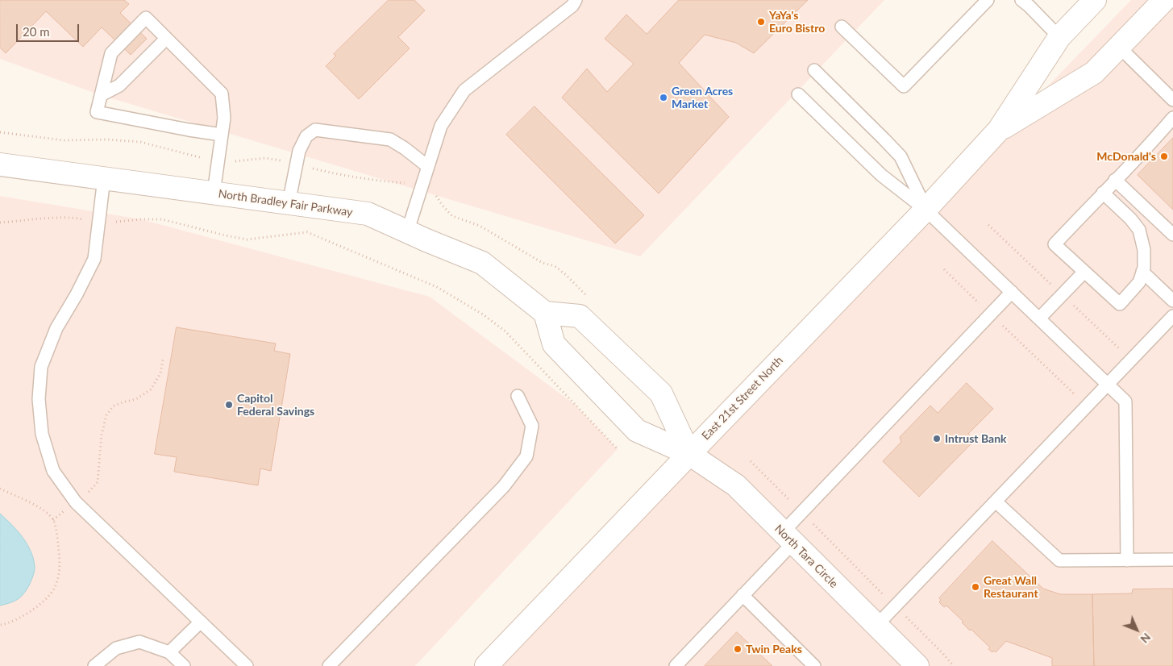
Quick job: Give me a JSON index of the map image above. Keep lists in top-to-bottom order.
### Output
{
  "streets": {
    "street": ["North Bradley Fair Parkway", "East 21st Street North", "North Tara Circle"]
  },
  "crossings": [
    ["East 21st Street North", "North Tara Circle"]
  ],
  "places": [
    "YaYa's Euro Bistro",
    "Green Acres Market",
    "McDonald's",
    "Capitol Federal Savings",
    "Intrust Bank",
    "Great Wall Restaurant",
    "Twin Peaks"
  ],
  "scale_bar": "20 m",
  "north": "bottom right"
}
